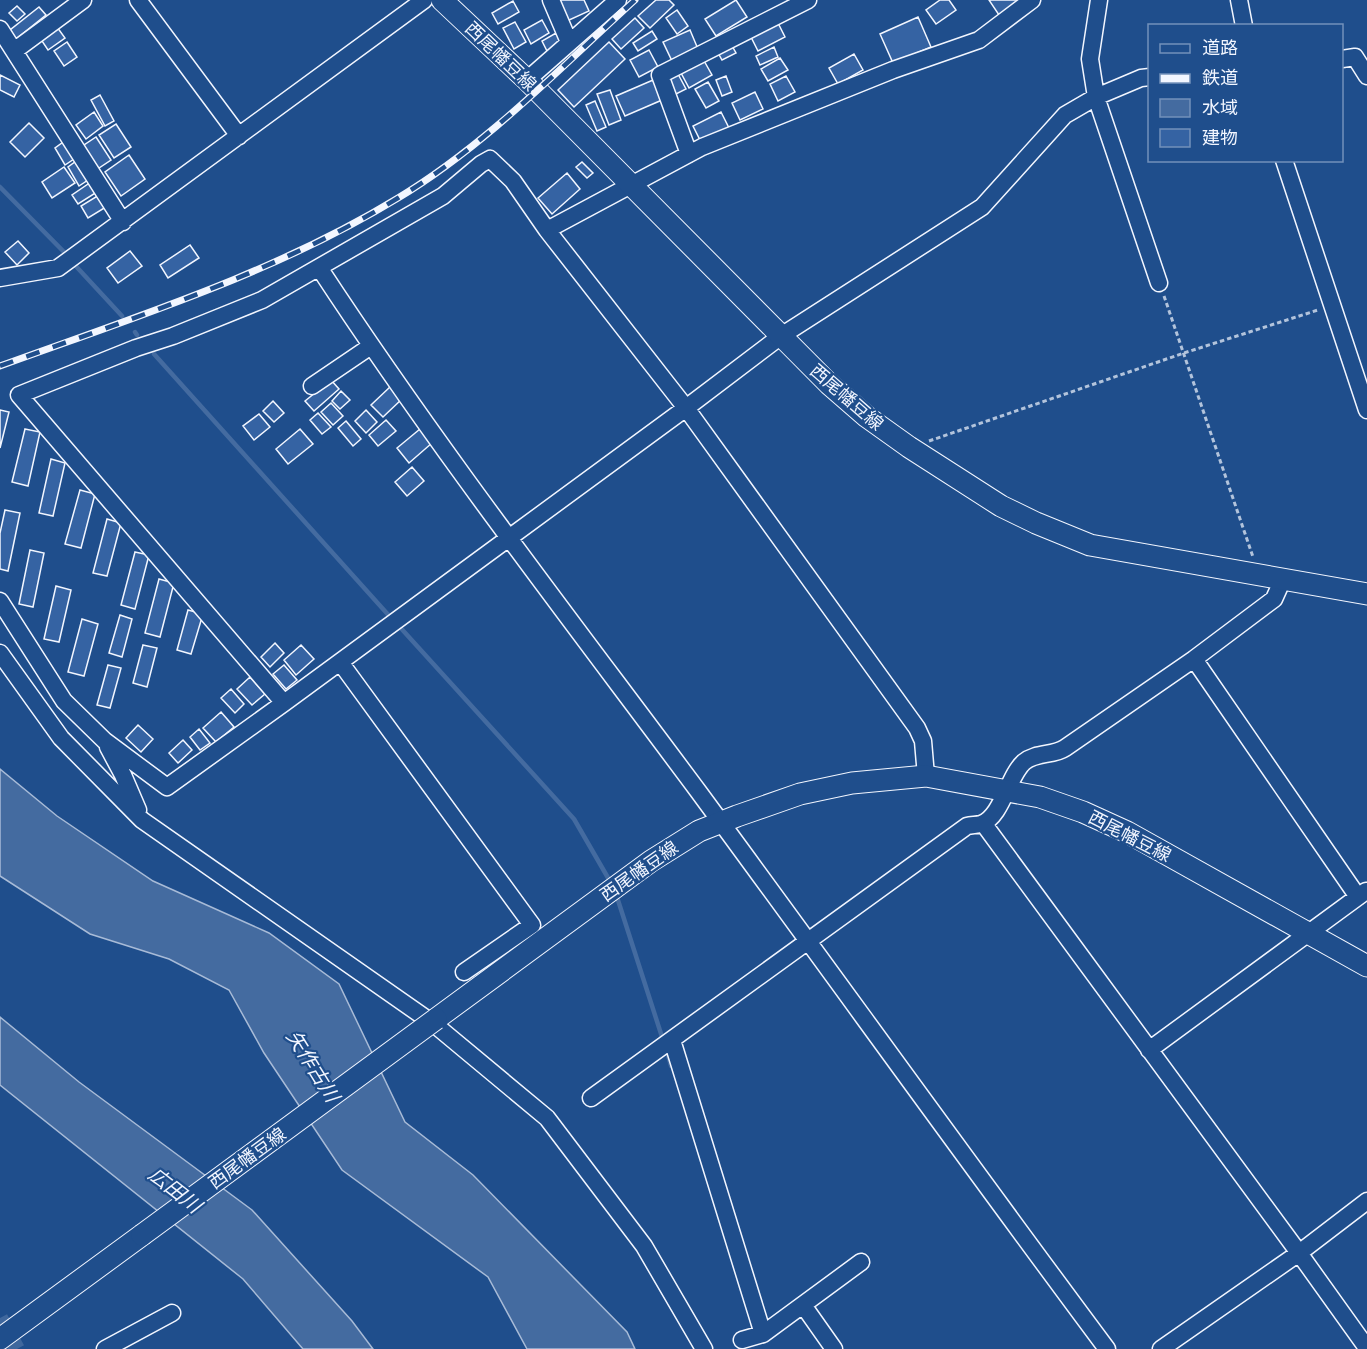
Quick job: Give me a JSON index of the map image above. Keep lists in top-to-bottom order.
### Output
{
  "streets": {
    "main road": ["西尾幡豆線"]
  },
  "water": ["矢作古川", "広田川"],
  "legend": [
    "道路",
    "鉄道",
    "水域",
    "建物"
  ]
}
